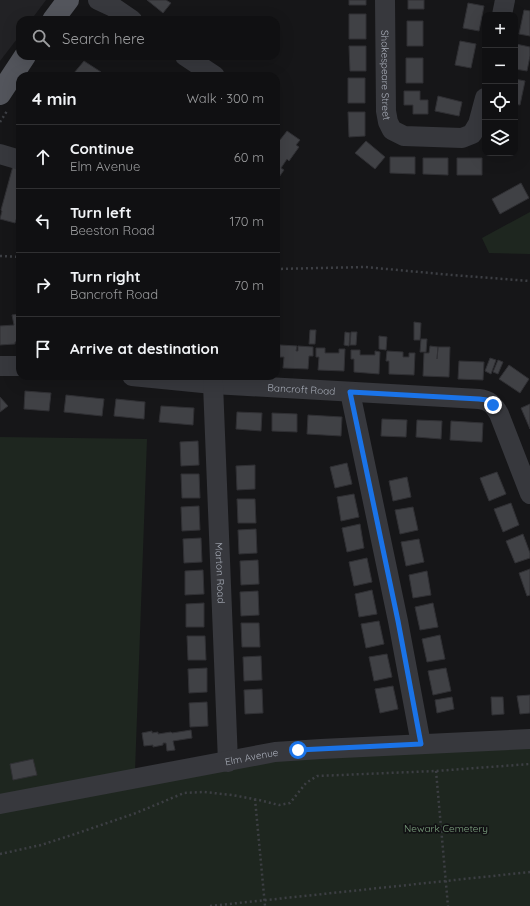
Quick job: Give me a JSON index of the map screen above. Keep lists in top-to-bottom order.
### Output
{
  "streets": {
    "street": [
      "Shakespeare Street",
      "Bancroft Road",
      "Marton Road",
      "Elm Avenue"
    ]
  },
  "crossings": [
    ["Bancroft Road", "Marton Road"],
    ["Marton Road", "Elm Avenue"]
  ],
  "parks": ["Newark Cemetery"],
  "page": {
    "map_buttons": ["+", "−"],
    "search": "Search here",
    "heading": ["4 min", "Walk · 300 m"],
    "list": [
      ["Continue", "Elm Avenue", "60 m"],
      ["Turn left", "Beeston Road", "170 m"],
      ["Turn right", "Bancroft Road", "70 m"],
      "Arrive at destination"
    ]
  }
}
